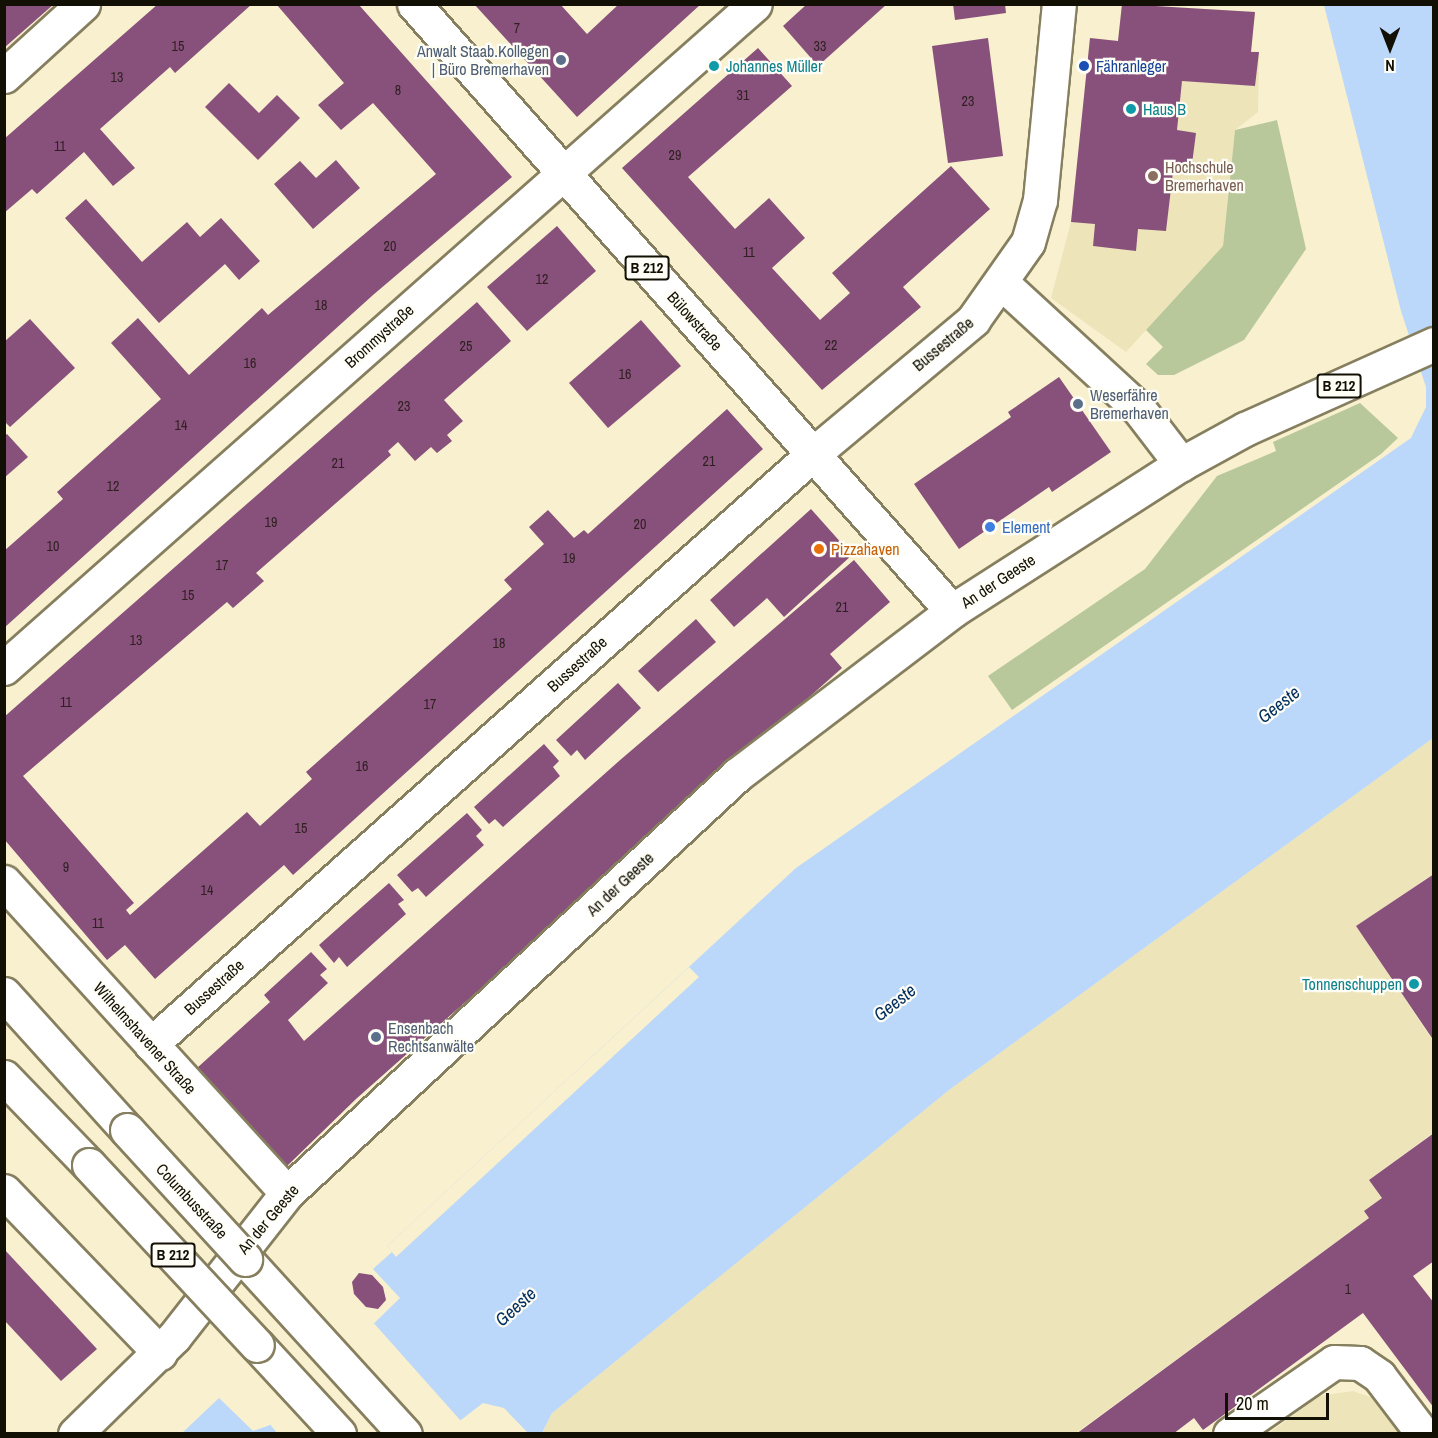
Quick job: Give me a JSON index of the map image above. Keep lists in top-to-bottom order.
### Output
{
  "streets": {
    "street": [
      "B 212",
      "Bülowstraße",
      "Brommystraße",
      "Bussestraße",
      "An der Geeste",
      "Wilhelmshavener Straße",
      "Columbusstraße"
    ]
  },
  "crossings": [
    ["Bülowstraße", "Brommystraße"],
    ["Bülowstraße", "Bussestraße"],
    ["Bülowstraße", "An der Geeste"],
    ["Bussestraße", "Wilhelmshavener Straße"],
    ["An der Geeste", "Wilhelmshavener Straße"]
  ],
  "water": ["Geeste"],
  "places": [
    "Anwalt Staab.Kollegen | Büro Bremerhaven",
    "Johannes Müller",
    "Fähranleger",
    "Haus B",
    "Hochschule Bremerhaven",
    "Weserfähre Bremerhaven",
    "Element",
    "Pizzahaven",
    "Tonnenschuppen",
    "Ensenbach Rechtsanwälte"
  ],
  "house_numbers": [
    "7",
    "15",
    "33",
    "13",
    "8",
    "31",
    "23",
    "11",
    "29",
    "20",
    "11",
    "12",
    "18",
    "22",
    "25",
    "16",
    "16",
    "23",
    "14",
    "21",
    "21",
    "12",
    "19",
    "20",
    "10",
    "19",
    "17",
    "15",
    "21",
    "13",
    "18",
    "11",
    "17",
    "16",
    "15",
    "9",
    "14",
    "11",
    "1"
  ],
  "scale_bar": "20 m",
  "north": "bottom"
}
